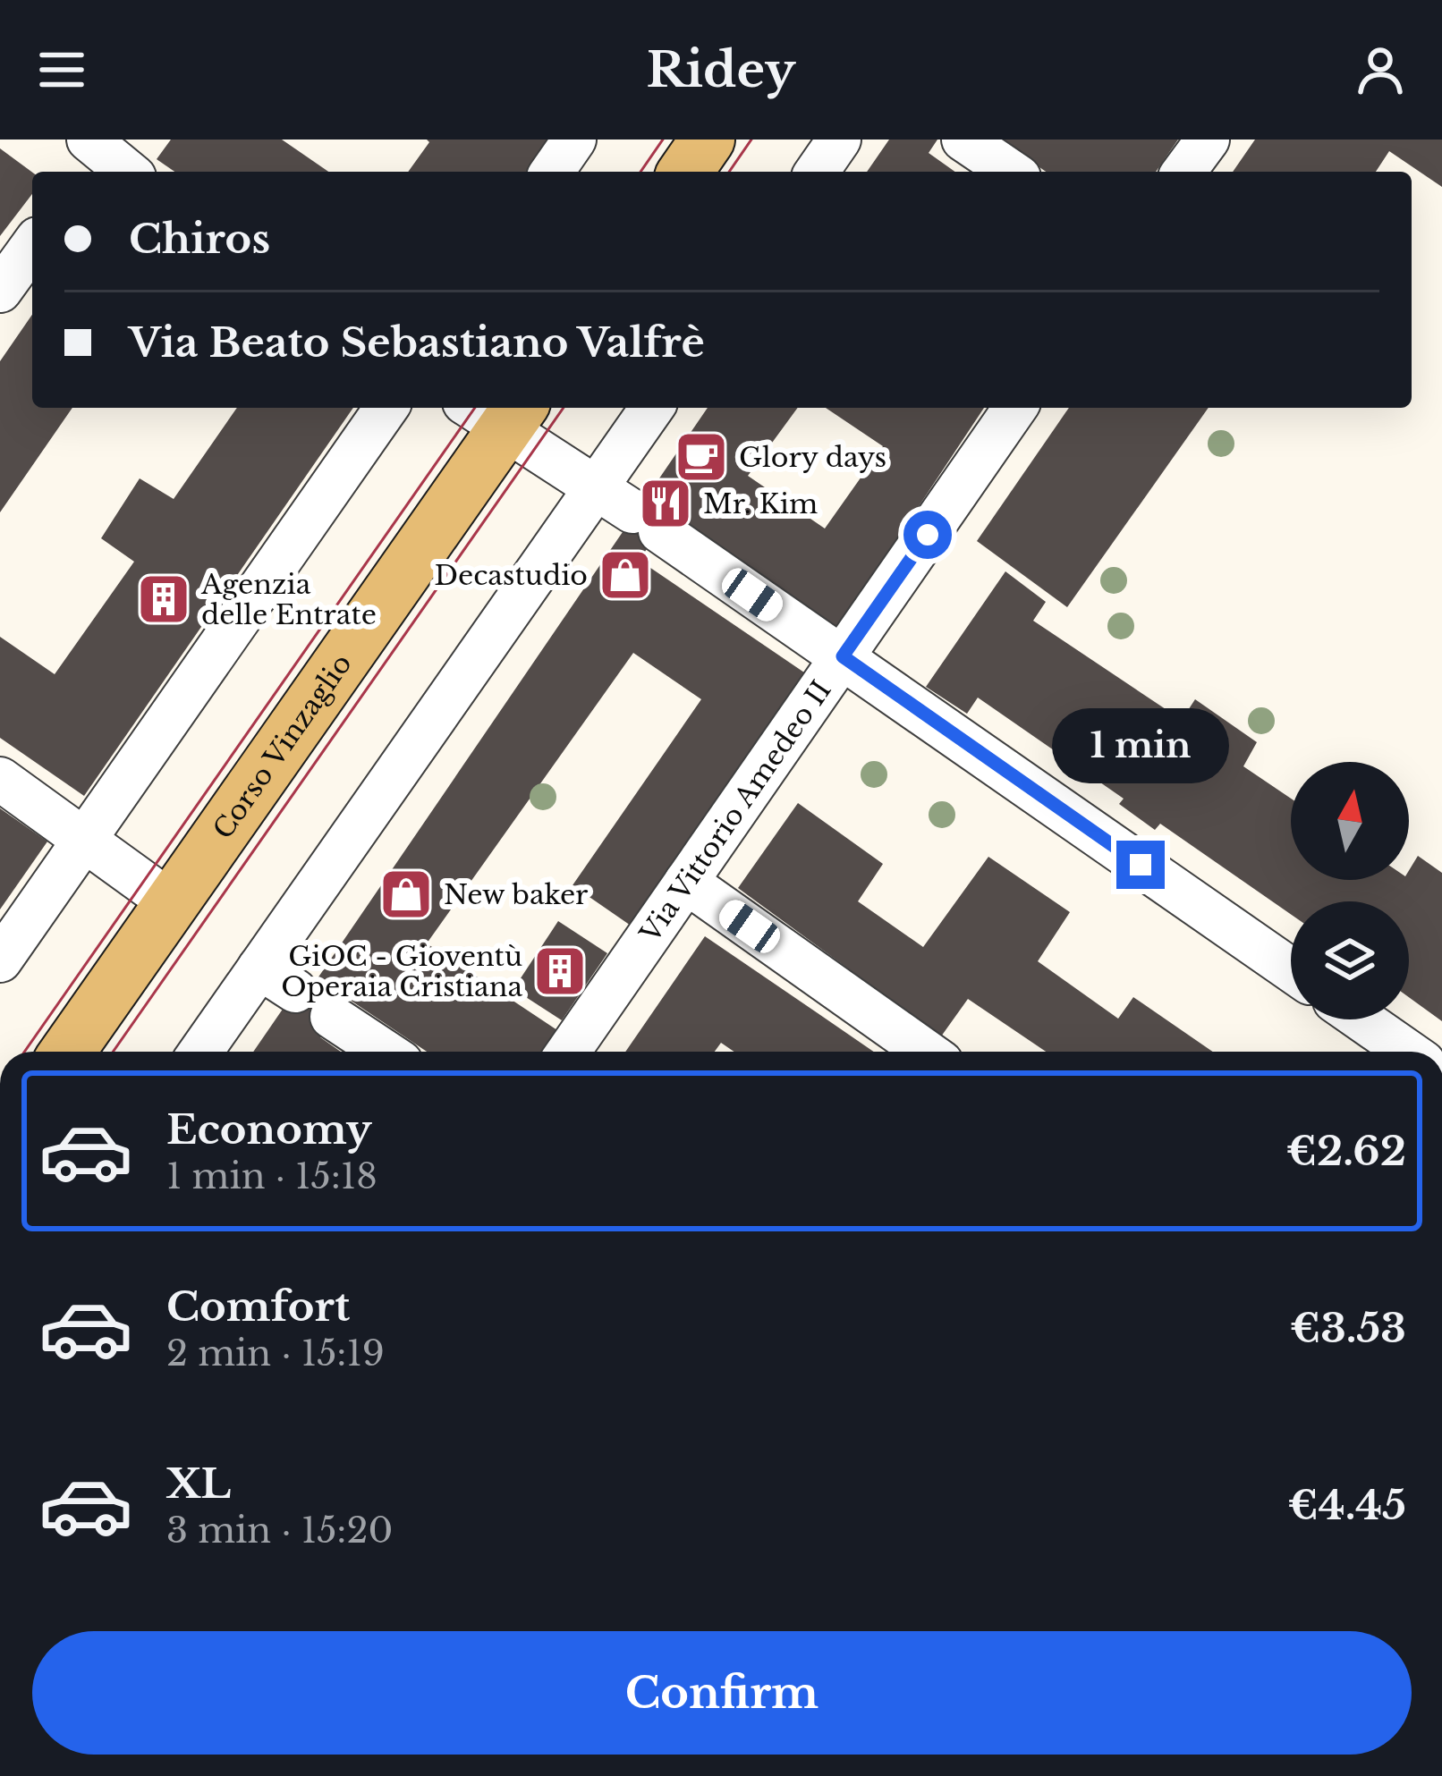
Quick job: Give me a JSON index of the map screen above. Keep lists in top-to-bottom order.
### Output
{
  "streets": {
    "main road": ["Corso Vinzaglio"],
    "street": ["Via Vittorio Amedeo II"]
  },
  "crossings": [
    ["Corso Vinzaglio", "Via Vittorio Amedeo II"]
  ],
  "places": {
    "cafe": ["Glory days"],
    "restaurant": ["Mr. Kim"],
    "shop": ["Decastudio", "New baker"],
    "building": ["Agenzia delle Entrate", "GiOC - Gioventù Operaia Cristiana"]
  },
  "north": "top",
  "page": {
    "header": "Ridey",
    "banner": ["Chiros", "Via Beato Sebastiano Valfrè"],
    "bubble": "1 min",
    "list": [
      {
        "name": "Economy",
        "note": "1 min · 15:18",
        "value": "€2.62"
      },
      {
        "name": "Comfort",
        "note": "2 min · 15:19",
        "value": "€3.53"
      },
      {
        "name": "XL",
        "note": "3 min · 15:20",
        "value": "€4.45"
      }
    ],
    "buttons": "Confirm"
  }
}
